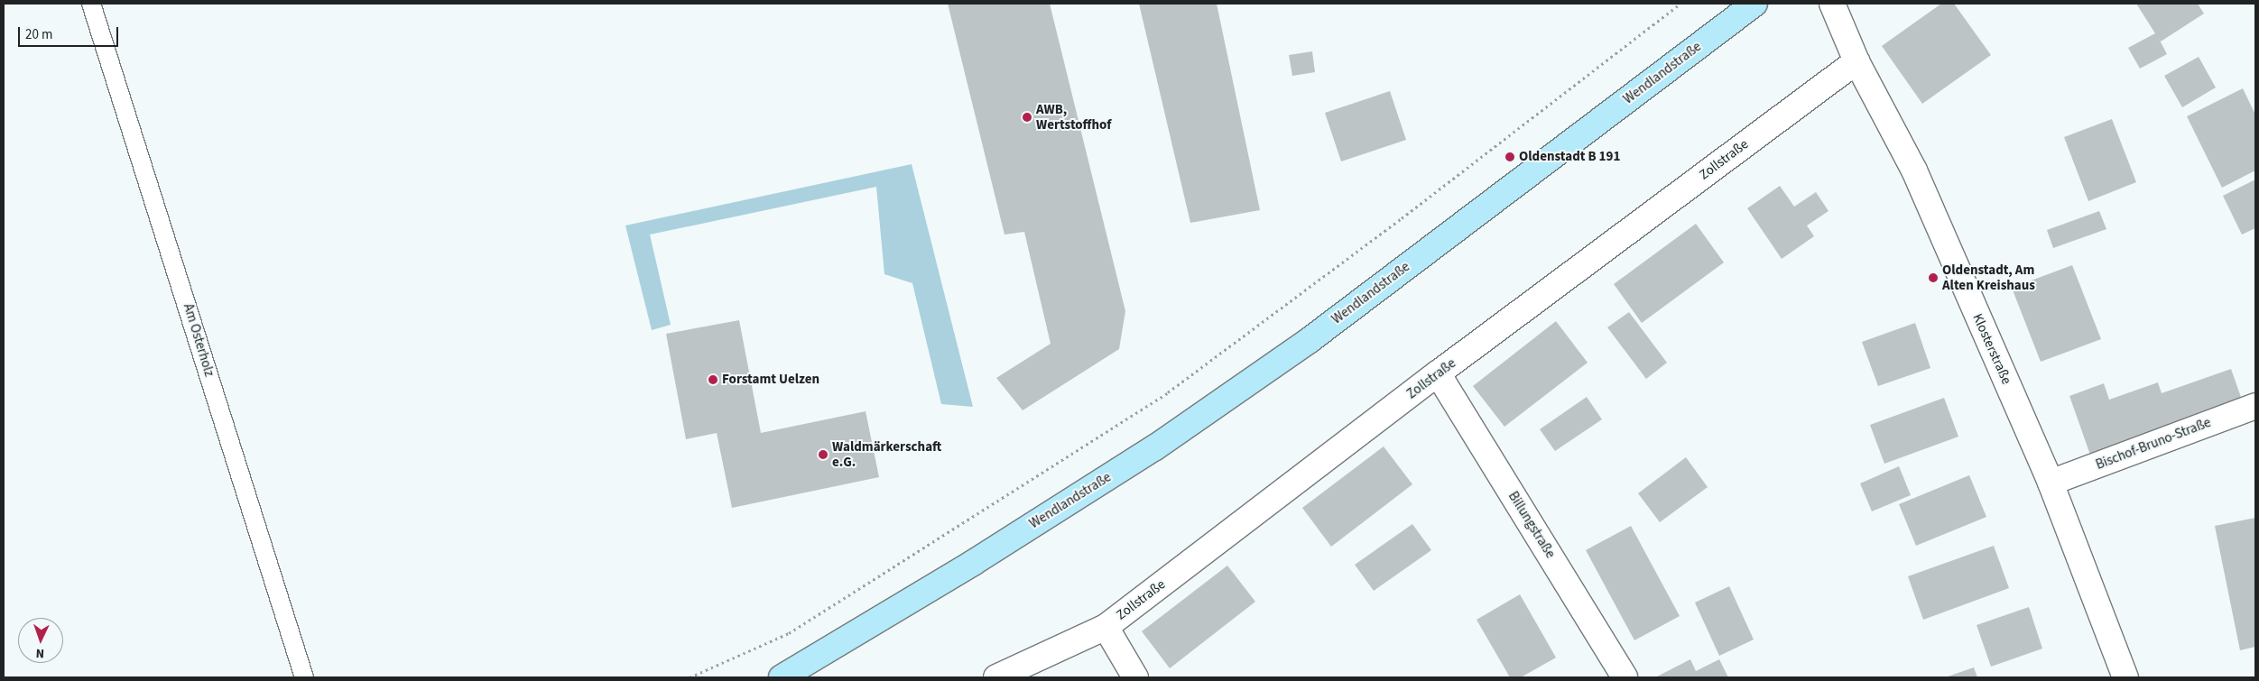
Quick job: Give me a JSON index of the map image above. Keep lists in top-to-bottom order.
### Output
{
  "streets": {
    "main road": ["Wendlandstraße"],
    "street": [
      "Zollstraße",
      "Klosterstraße",
      "Bischof-Bruno-Straße",
      "Billungstraße"
    ],
    "lane": ["Am Osterholz"]
  },
  "crossings": [
    ["Zollstraße", "Klosterstraße"],
    ["Zollstraße", "Billungstraße"],
    ["Klosterstraße", "Bischof-Bruno-Straße"]
  ],
  "places": [
    "AWB, Wertstoffhof",
    "Oldenstadt B 191",
    "Oldenstadt, Am Alten Kreishaus",
    "Forstamt Uelzen",
    "Waldmärkerschaft e.G."
  ],
  "scale_bar": "20 m",
  "north": "bottom"
}
